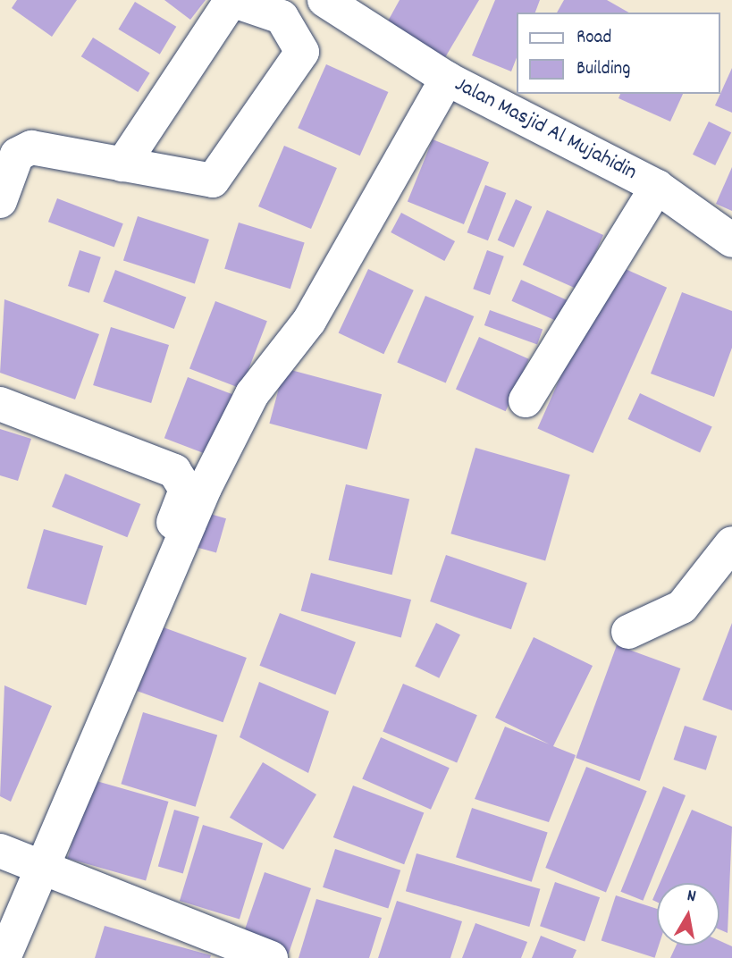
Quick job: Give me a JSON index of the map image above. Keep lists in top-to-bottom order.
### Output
{
  "streets": {
    "street": ["Jalan Masjid Al Mujahidin"]
  },
  "legend": ["Road", "Building"],
  "north": "top"
}
